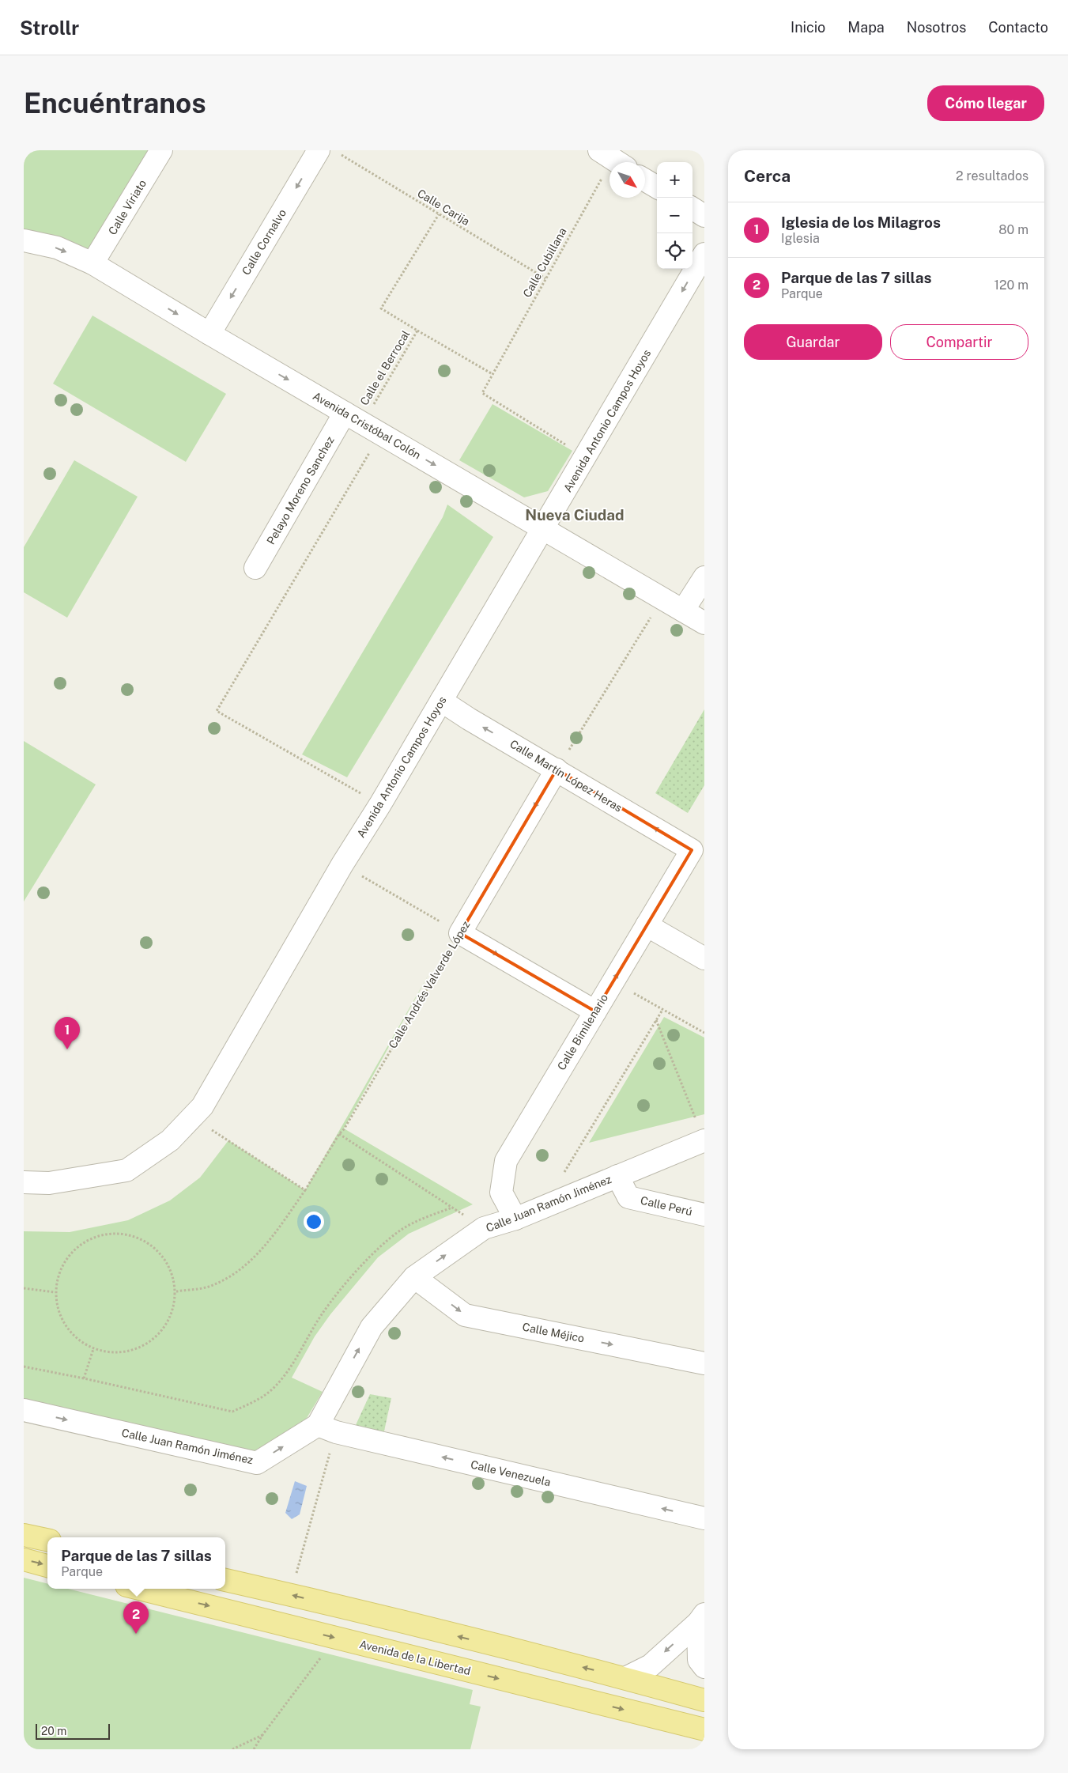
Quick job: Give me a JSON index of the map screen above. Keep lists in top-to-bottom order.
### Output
{
  "streets": {
    "main road": ["Avenida de la Libertad"],
    "street": [
      "Calle Viriato",
      "Calle Cornalvo",
      "Avenida Antonio Campos Hoyos",
      "Avenida Cristóbal Colón",
      "Pelayo Moreno Sanchez",
      "Calle Martín López Heras",
      "Calle Andrés Valverde López",
      "Calle Bimilenario",
      "Calle Juan Ramón Jiménez",
      "Calle Perú",
      "Calle Méjico",
      "Calle Venezuela"
    ],
    "path": ["Calle Carija", "Calle Cubillana", "Calle el Berrocal"]
  },
  "crossings": [
    ["Calle Viriato", "Avenida Cristóbal Colón"],
    ["Calle Carija", "Calle Cubillana"],
    ["Calle Carija", "Calle el Berrocal"],
    ["Calle Cornalvo", "Avenida Cristóbal Colón"],
    ["Calle Cubillana", "Avenida Antonio Campos Hoyos"],
    ["Calle el Berrocal", "Avenida Cristóbal Colón"],
    ["Calle el Berrocal", "Pelayo Moreno Sanchez"],
    ["Avenida Antonio Campos Hoyos", "Avenida Cristóbal Colón"],
    ["Avenida Antonio Campos Hoyos", "Calle Martín López Heras"],
    ["Avenida Cristóbal Colón", "Pelayo Moreno Sanchez"],
    ["Calle Martín López Heras", "Calle Andrés Valverde López"],
    ["Calle Martín López Heras", "Calle Bimilenario"],
    ["Calle Bimilenario", "Calle Juan Ramón Jiménez"],
    ["Calle Juan Ramón Jiménez", "Calle Perú"],
    ["Calle Juan Ramón Jiménez", "Calle Méjico"],
    ["Calle Juan Ramón Jiménez", "Calle Venezuela"]
  ],
  "one_way": [
    "Calle Cornalvo",
    "Avenida Cristóbal Colón",
    "Calle Juan Ramón Jiménez",
    "Calle Méjico",
    "Calle Venezuela"
  ],
  "districts": ["Nueva Ciudad"],
  "scale_bar": "20 m",
  "north": "bottom right",
  "page": {
    "header": "Strollr",
    "nav": [
      "Inicio",
      "Mapa",
      "Nosotros",
      "Contacto"
    ],
    "buttons": [
      "Cómo llegar",
      ["Guardar", "Compartir"]
    ],
    "title": "Encuéntranos",
    "heading": ["Cerca", "2 resultados"],
    "map_buttons": ["+", "−"],
    "list": [
      {
        "mark": "1",
        "name": "Iglesia de los Milagros",
        "note": "Iglesia",
        "value": "80 m"
      },
      {
        "mark": "2",
        "name": "Parque de las 7 sillas",
        "note": "Parque",
        "value": "120 m"
      }
    ],
    "pins": ["1", "2"],
    "popup": ["Parque de las 7 sillas", "Parque"],
    "scale": "20 m"
  }
}
